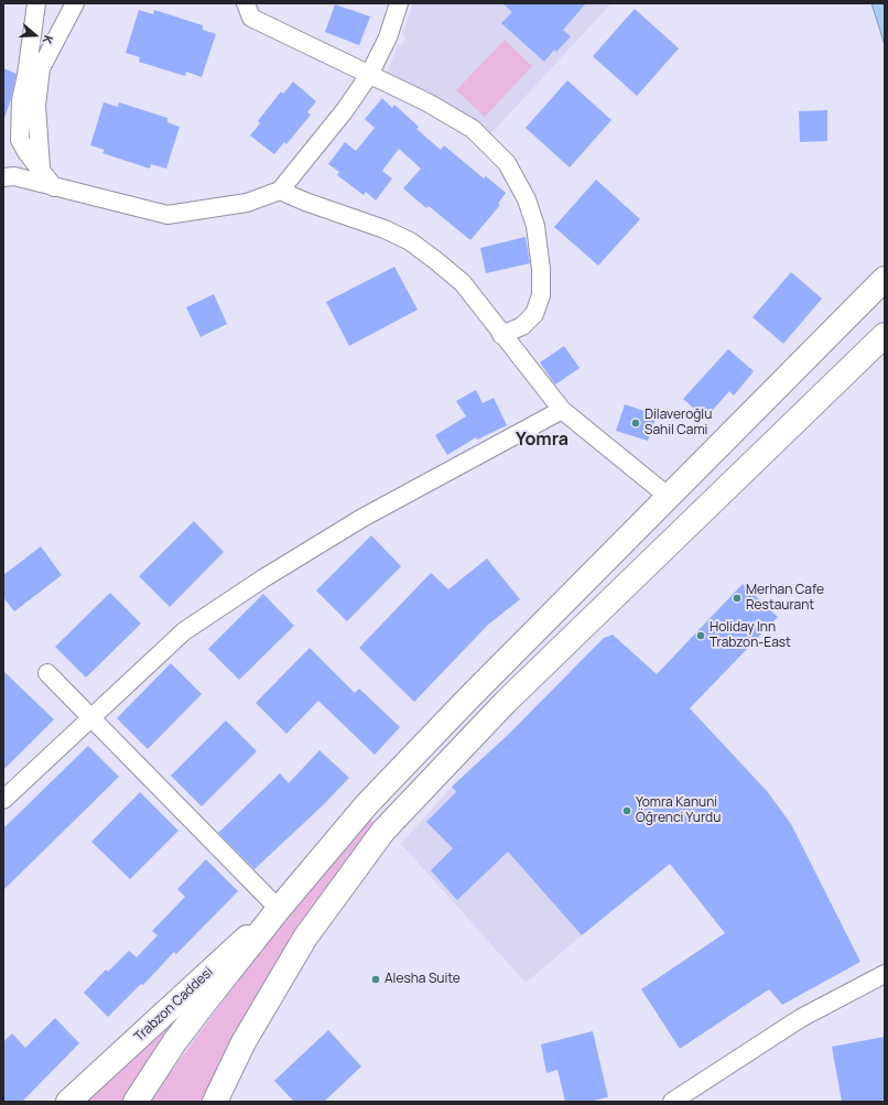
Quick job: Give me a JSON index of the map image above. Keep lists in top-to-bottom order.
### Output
{
  "streets": {
    "main road": ["Trabzon Caddesi"]
  },
  "districts": ["Yomra"],
  "places": [
    "Dilaveroğlu Sahil Cami",
    "Merhan Cafe Restaurant",
    "Holiday Inn Trabzon-East",
    "Yomra Kanuni Öğrenci Yurdu",
    "Alesha Suite"
  ],
  "north": "right"
}
